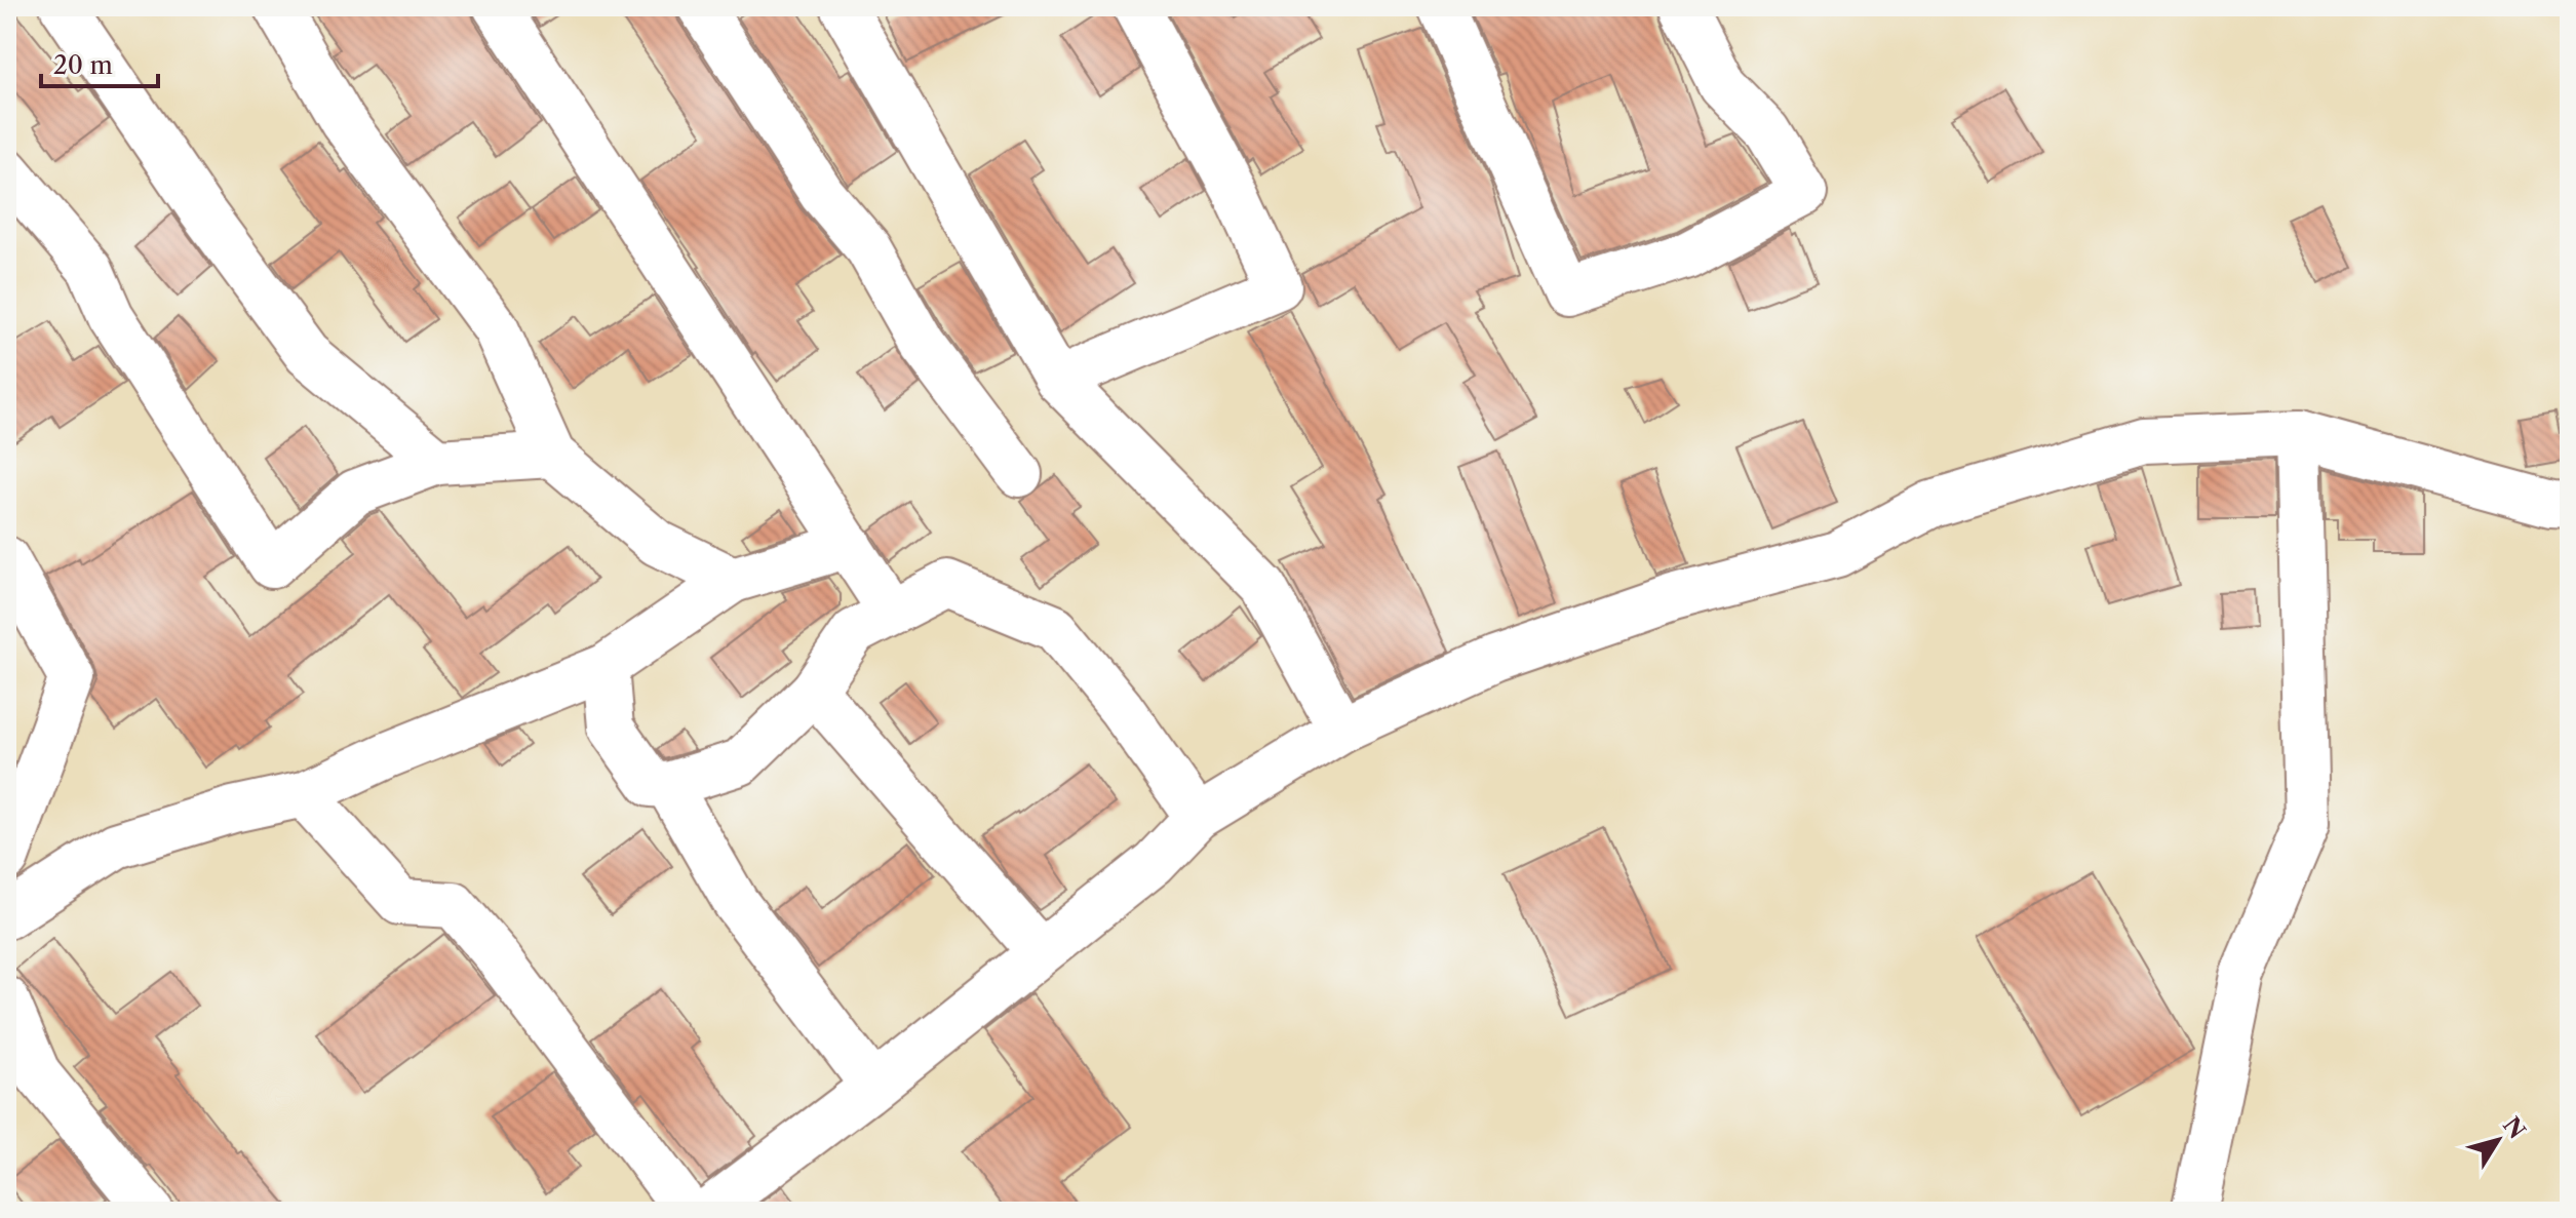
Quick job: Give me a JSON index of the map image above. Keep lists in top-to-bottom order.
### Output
{
  "scale_bar": "20 m",
  "north": "top right"
}
